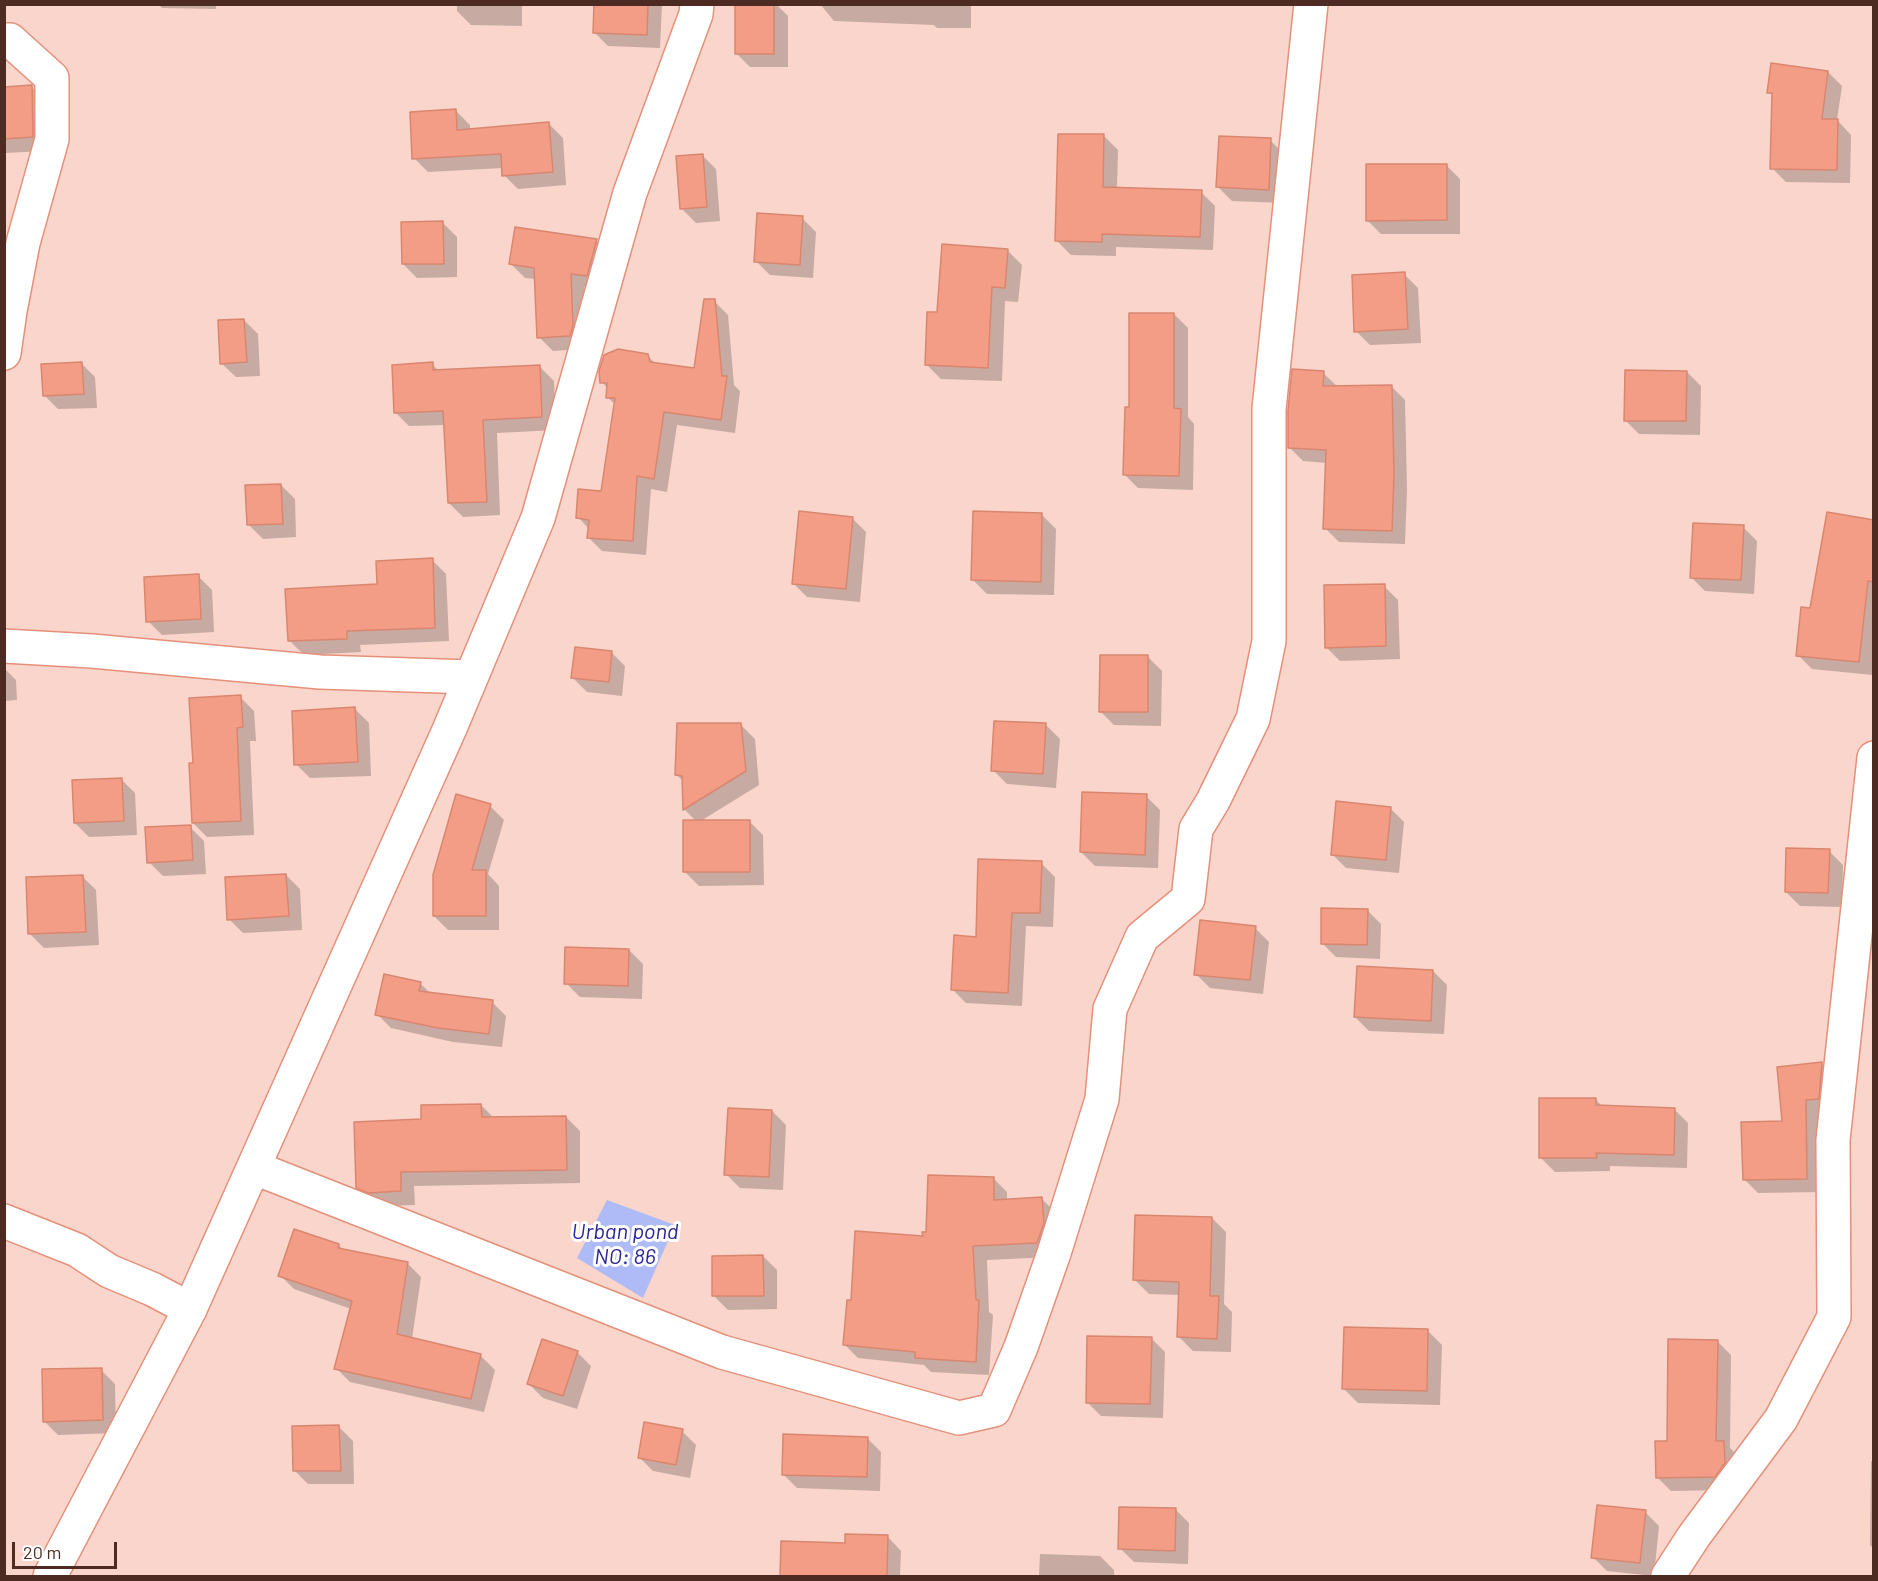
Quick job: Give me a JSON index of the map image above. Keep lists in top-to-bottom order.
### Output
{
  "water": ["Urban pond NO: 86"],
  "scale_bar": "20 m"
}
